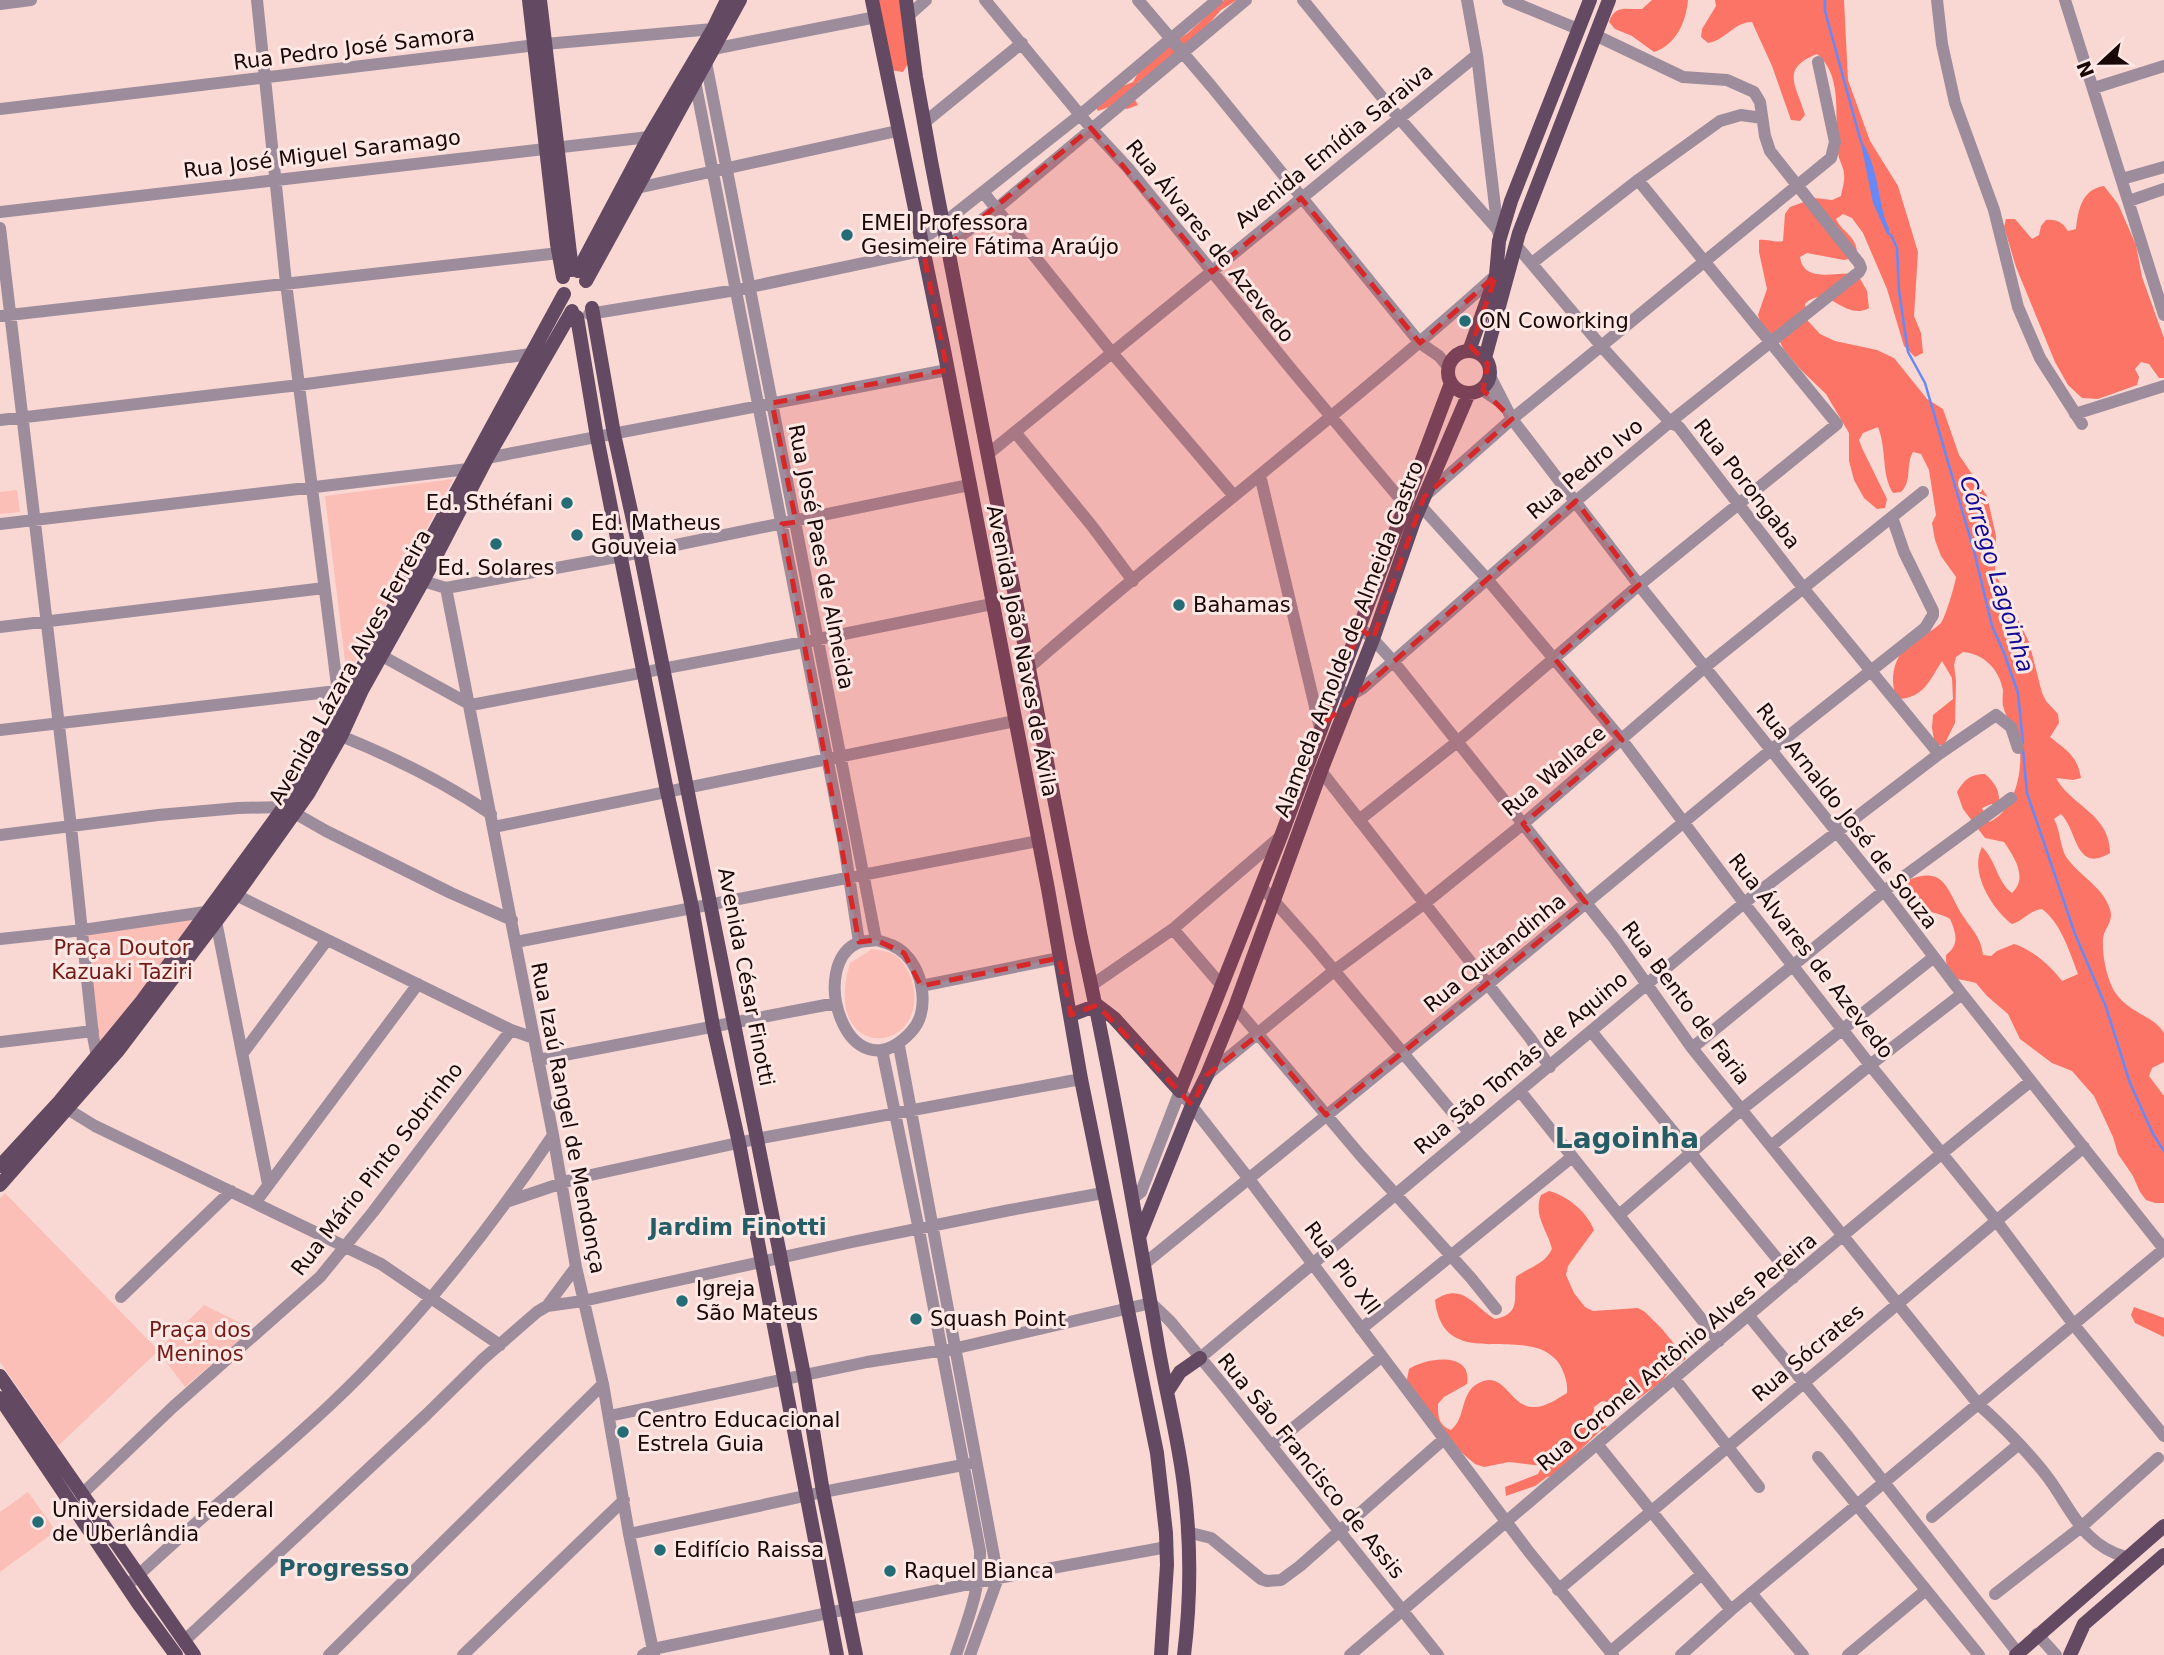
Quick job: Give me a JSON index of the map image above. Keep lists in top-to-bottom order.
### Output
{
  "streets": {
    "main road": [
      "Alameda Arnolde de Almeida Castro",
      "Avenida João Naves de Ávila",
      "Avenida Lázara Alves Ferreira",
      "Avenida César Finotti",
      "Rua Pio Xll"
    ],
    "street": [
      "Rua Pedro José Samora",
      "Avenida Emídia Saraiva",
      "Rua José Miguel Saramago",
      "Rua Álvares de Azevedo",
      "Rua Pedro Ivo",
      "Rua Porongaba",
      "Rua José Paes de Almeida",
      "Rua Wallace",
      "Rua Arnaldo José de Souza",
      "Rua Quitandinha",
      "Rua Bento de Faria",
      "Rua São Tomás de Aquino",
      "Rua Izaú Rangel de Mendonça",
      "Rua Mário Pinto Sobrinho",
      "Rua Coronel Antônio Alves Pereira",
      "Rua Sócrates",
      "Rua São Francisco de Assis"
    ]
  },
  "crossings": [
    ["Avenida Emídia Saraiva", "Rua Álvares de Azevedo"],
    ["Avenida Emídia Saraiva", "Avenida João Naves de Ávila"],
    ["Rua Álvares de Azevedo", "Rua Pedro Ivo"],
    ["Rua Álvares de Azevedo", "Alameda Arnolde de Almeida Castro"],
    ["Rua Álvares de Azevedo", "Rua Wallace"],
    ["Rua Álvares de Azevedo", "Rua Quitandinha"],
    ["Rua Álvares de Azevedo", "Rua São Tomás de Aquino"],
    ["Rua Álvares de Azevedo", "Rua Coronel Antônio Alves Pereira"],
    ["Rua Álvares de Azevedo", "Rua Sócrates"],
    ["Rua Pedro Ivo", "Rua Porongaba"],
    ["Rua Pedro Ivo", "Alameda Arnolde de Almeida Castro"],
    ["Rua Pedro Ivo", "Rua Arnaldo José de Souza"],
    ["Rua Pedro Ivo", "Rua Bento de Faria"],
    ["Rua Porongaba", "Rua Wallace"],
    ["Rua Porongaba", "Rua Quitandinha"],
    ["Rua Porongaba", "Rua São Tomás de Aquino"],
    ["Alameda Arnolde de Almeida Castro", "Avenida João Naves de Ávila"],
    ["Alameda Arnolde de Almeida Castro", "Rua Wallace"],
    ["Alameda Arnolde de Almeida Castro", "Rua Arnaldo José de Souza"],
    ["Alameda Arnolde de Almeida Castro", "Rua Bento de Faria"],
    ["Alameda Arnolde de Almeida Castro", "Rua Pio Xll"],
    ["Avenida João Naves de Ávila", "Rua Quitandinha"],
    ["Avenida João Naves de Ávila", "Rua Pio Xll"],
    ["Avenida João Naves de Ávila", "Rua São Francisco de Assis"],
    ["Avenida Lázara Alves Ferreira", "Avenida César Finotti"],
    ["Rua Wallace", "Rua Arnaldo José de Souza"],
    ["Rua Wallace", "Rua Quitandinha"],
    ["Rua Wallace", "Rua Bento de Faria"],
    ["Rua Arnaldo José de Souza", "Rua Quitandinha"],
    ["Rua Arnaldo José de Souza", "Rua São Tomás de Aquino"],
    ["Rua Arnaldo José de Souza", "Rua Coronel Antônio Alves Pereira"],
    ["Rua Arnaldo José de Souza", "Rua Sócrates"],
    ["Rua Quitandinha", "Rua Bento de Faria"],
    ["Rua Quitandinha", "Rua Pio Xll"],
    ["Rua Bento de Faria", "Rua São Tomás de Aquino"],
    ["Rua Bento de Faria", "Rua Coronel Antônio Alves Pereira"],
    ["Rua Bento de Faria", "Rua Sócrates"],
    ["Rua São Tomás de Aquino", "Rua Pio Xll"],
    ["Rua São Tomás de Aquino", "Rua São Francisco de Assis"],
    ["Rua Pio Xll", "Rua Coronel Antônio Alves Pereira"],
    ["Rua Pio Xll", "Rua Sócrates"],
    ["Rua Coronel Antônio Alves Pereira", "Rua São Francisco de Assis"]
  ],
  "districts": ["Lagoinha", "Jardim Finotti", "Progresso"],
  "water": ["Córrego Lagoinha"],
  "parks": ["Praça Doutor Kazuaki Taziri", "Praça dos Meninos"],
  "places": [
    "EMEI Professora Gesimeire Fátima Araújo",
    "ON Coworking",
    "Ed. Sthéfani",
    "Ed. Matheus Gouveia",
    "Ed. Solares",
    "Bahamas",
    "Igreja São Mateus",
    "Squash Point",
    "Centro Educacional Estrela Guia",
    "Universidade Federal de Uberlândia",
    "Edifício Raissa",
    "Raquel Bianca"
  ],
  "north": "left"
}
